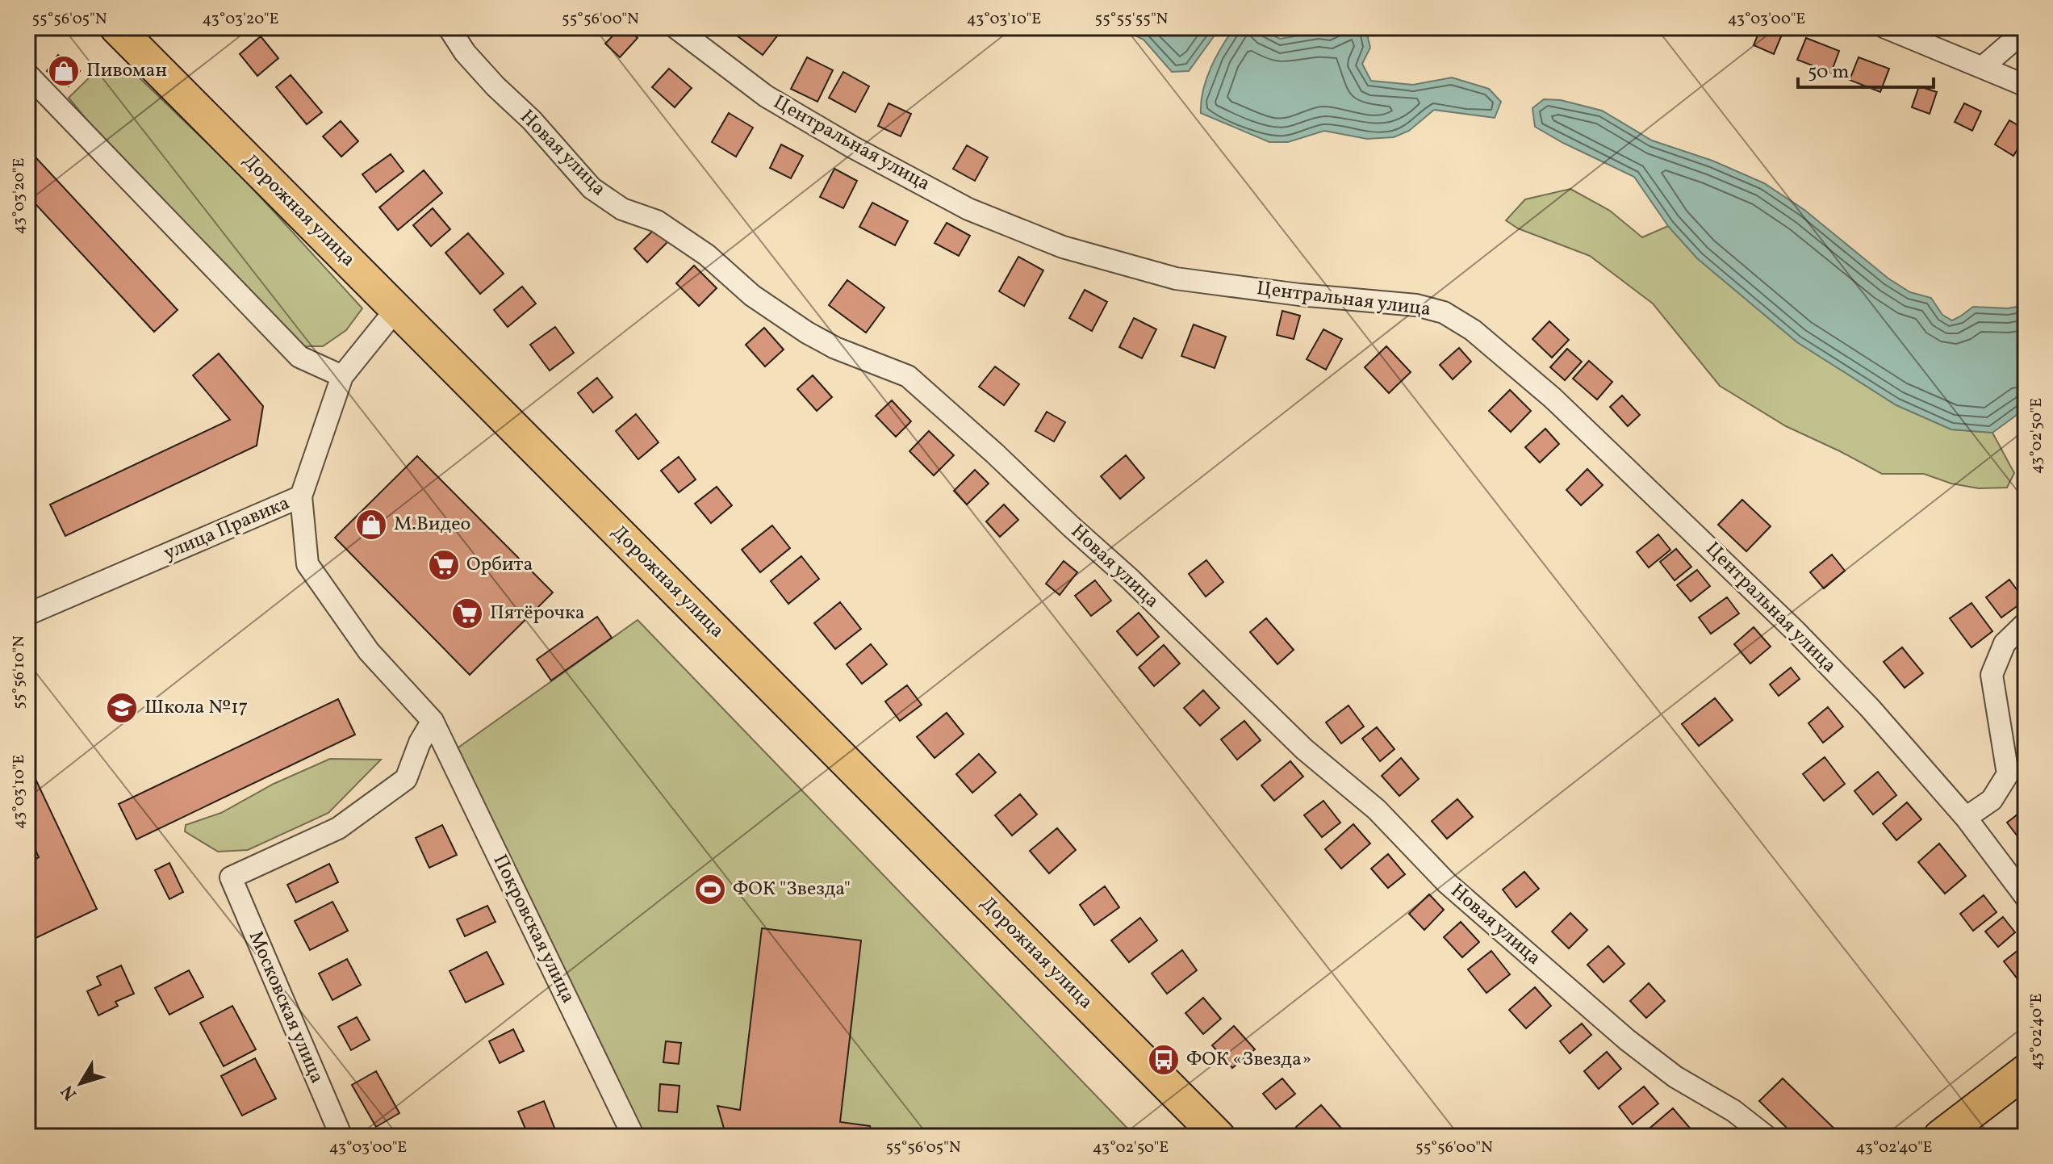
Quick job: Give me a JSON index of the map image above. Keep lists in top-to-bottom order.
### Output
{
  "streets": {
    "main road": ["Дорожная улица"],
    "street": [
      "Центральная улица",
      "Новая улица",
      "улица Правика",
      "Покровская улица",
      "Московская улица"
    ]
  },
  "crossings": [
    ["Дорожная улица", "улица Правика"],
    ["улица Правика", "Покровская улица"],
    ["Покровская улица", "Московская улица"]
  ],
  "places": {
    "shop": ["Пивоман", "М.Видео"],
    "supermarket": ["Орбита", "Пятёрочка"],
    "school or university": ["Школа №17"],
    "sports": ["ФОК \"Звезда\""],
    "bus stop": ["ФОК «Звезда»"]
  },
  "scale_bar": "50 m",
  "north": "bottom left",
  "coordinates": [
    "55°56'05\"N",
    "43°03'20\"E",
    "55°56'00\"N",
    "43°03'10\"E",
    "55°55'55\"N",
    "43°03'00\"E",
    "43°02'50\"E",
    "55°56'10\"N",
    "43°02'40\"E"
  ]
}
